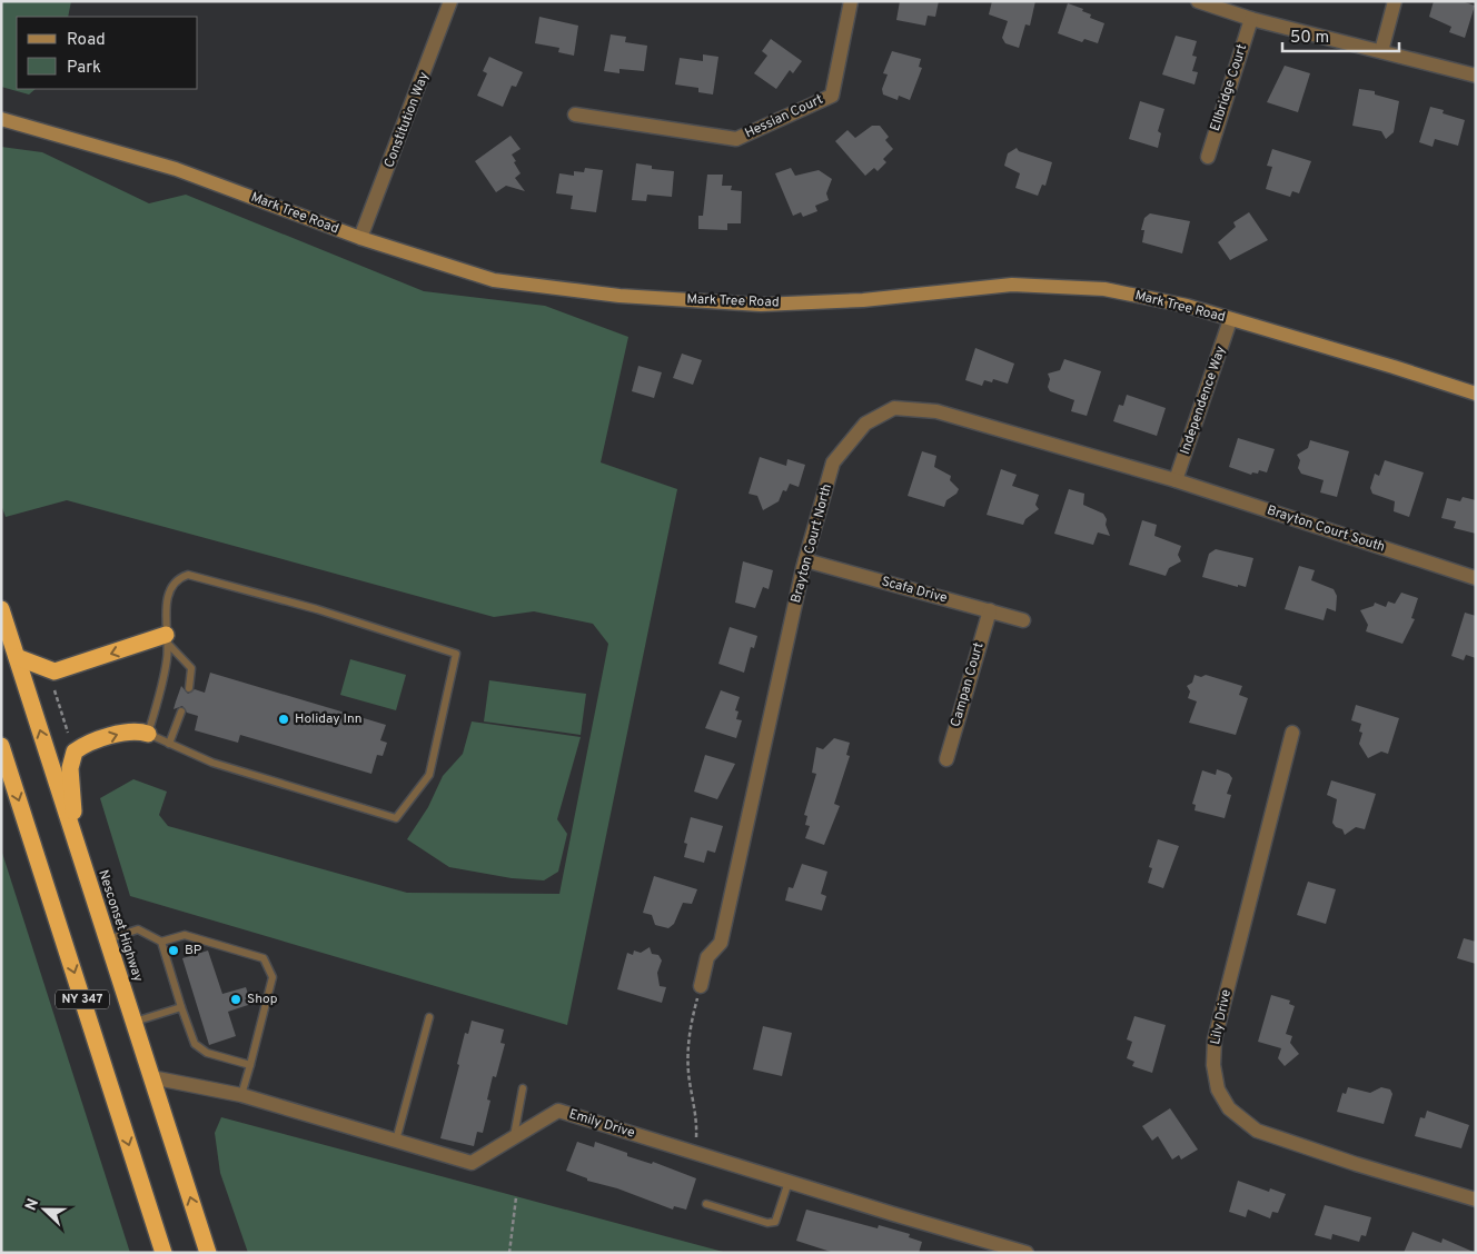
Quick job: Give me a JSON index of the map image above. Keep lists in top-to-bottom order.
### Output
{
  "streets": {
    "highway": ["Nesconset Highway", "NY 347"],
    "main road": ["Mark Tree Road"],
    "street": [
      "Ellbridge Court",
      "Hessian Court",
      "Constitution Way",
      "Independence Way",
      "Brayton Court South",
      "Brayton Court North",
      "Scafa Drive",
      "Campan Court",
      "Lily Drive",
      "Emily Drive"
    ]
  },
  "crossings": [
    ["Constitution Way", "Mark Tree Road"],
    ["Mark Tree Road", "Independence Way"],
    ["Independence Way", "Brayton Court South"],
    ["Independence Way", "Brayton Court North"],
    ["Brayton Court South", "Brayton Court North"],
    ["Brayton Court North", "Scafa Drive"],
    ["Scafa Drive", "Campan Court"],
    ["Nesconset Highway", "Emily Drive"]
  ],
  "places": ["Holiday Inn", "BP", "Shop"],
  "legend": ["Road", "Park"],
  "scale_bar": "50 m",
  "north": "left"
}
